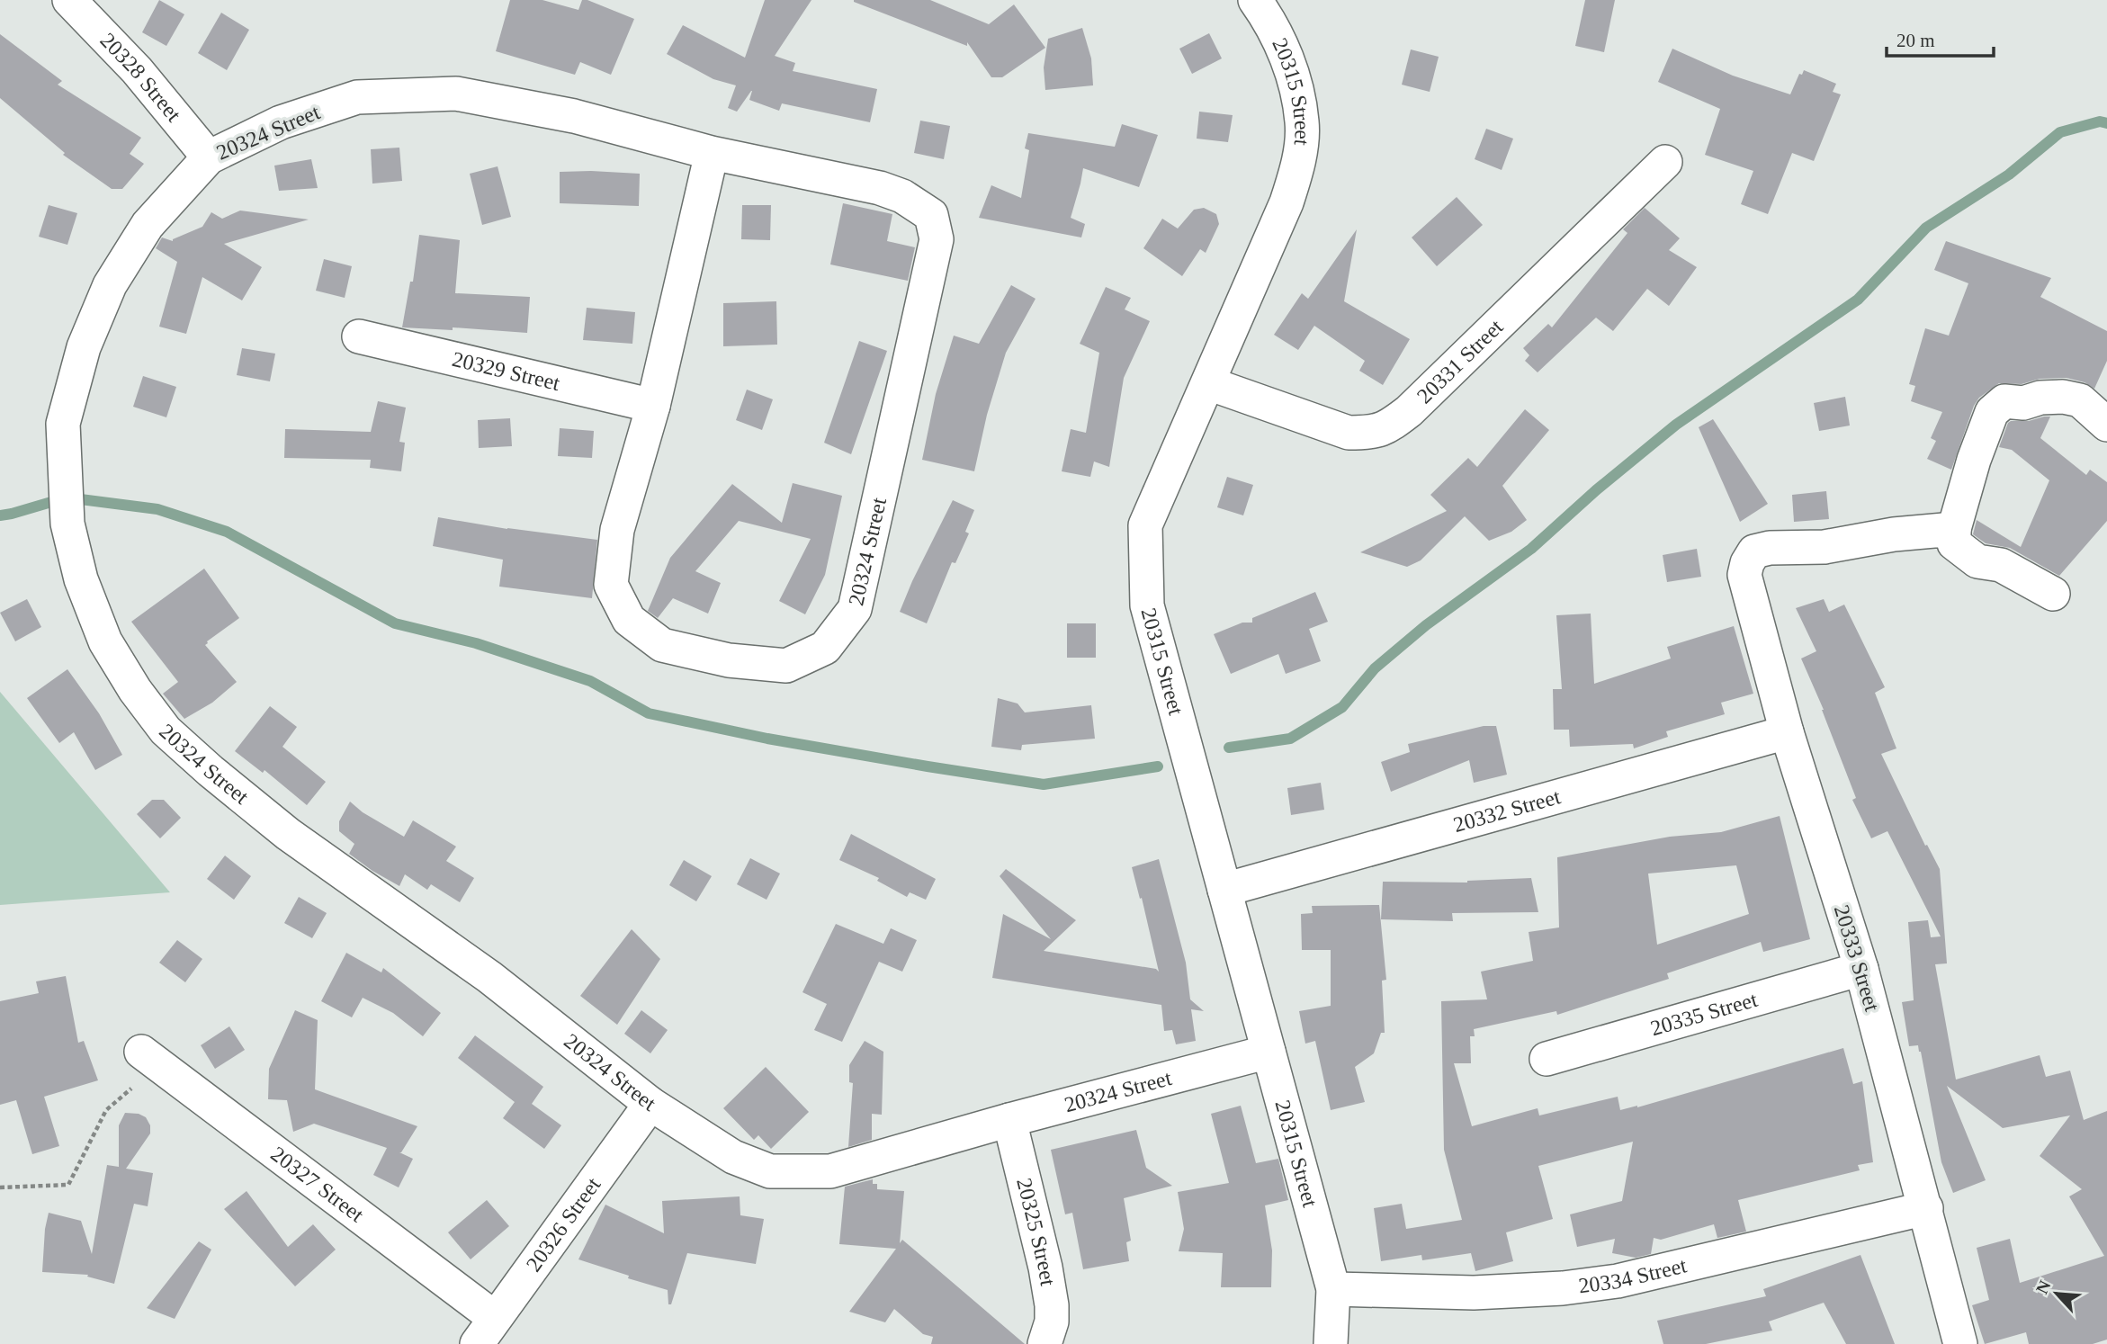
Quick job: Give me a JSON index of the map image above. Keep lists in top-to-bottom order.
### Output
{
  "streets": {
    "street": [
      "20328 Street",
      "20315 Street",
      "20324 Street",
      "20331 Street",
      "20329 Street",
      "20332 Street",
      "20333 Street",
      "20335 Street",
      "20327 Street",
      "20326 Street",
      "20325 Street",
      "20334 Street"
    ]
  },
  "crossings": [
    ["20328 Street", "20324 Street"],
    ["20315 Street", "20324 Street"],
    ["20315 Street", "20331 Street"],
    ["20315 Street", "20332 Street"],
    ["20315 Street", "20334 Street"],
    ["20324 Street", "20329 Street"],
    ["20324 Street", "20326 Street"],
    ["20324 Street", "20325 Street"],
    ["20332 Street", "20333 Street"],
    ["20333 Street", "20335 Street"],
    ["20333 Street", "20334 Street"],
    ["20327 Street", "20326 Street"]
  ],
  "scale_bar": "20 m",
  "north": "top left"
}
